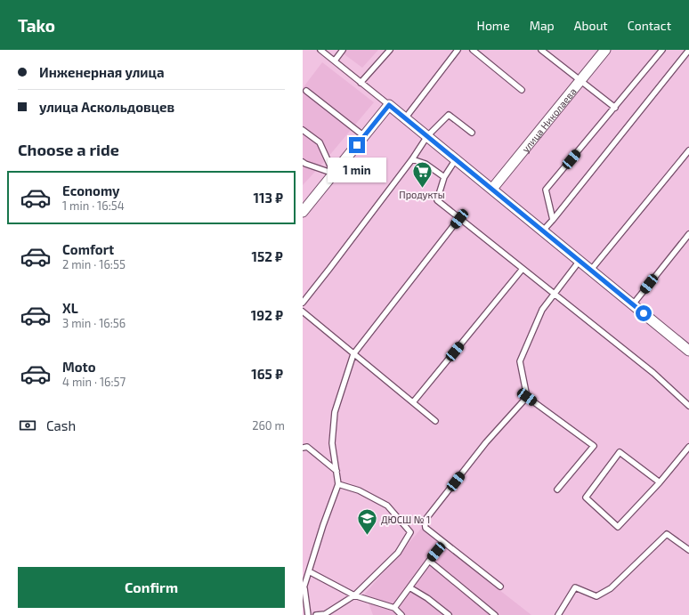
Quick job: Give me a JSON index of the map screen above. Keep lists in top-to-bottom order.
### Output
{
  "streets": {
    "street": ["улица Николаева"]
  },
  "places": {
    "supermarket": ["Продукты"],
    "school or university": ["ДЮСШ № 1"]
  },
  "page": {
    "header": "Tako",
    "nav": [
      "Home",
      "Map",
      "About",
      "Contact"
    ],
    "banner": ["Инженерная улица", "улица Аскольдовцев"],
    "heading": "Choose a ride",
    "bubble": "1 min",
    "list": [
      {
        "name": "Economy",
        "note": "1 min · 16:54",
        "value": "113 ₽"
      },
      {
        "name": "Comfort",
        "note": "2 min · 16:55",
        "value": "152 ₽"
      },
      {
        "name": "XL",
        "note": "3 min · 16:56",
        "value": "192 ₽"
      },
      {
        "name": "Moto",
        "note": "4 min · 16:57",
        "value": "165 ₽"
      }
    ],
    "pay": ["Cash", "260 m"],
    "buttons": "Confirm"
  }
}
